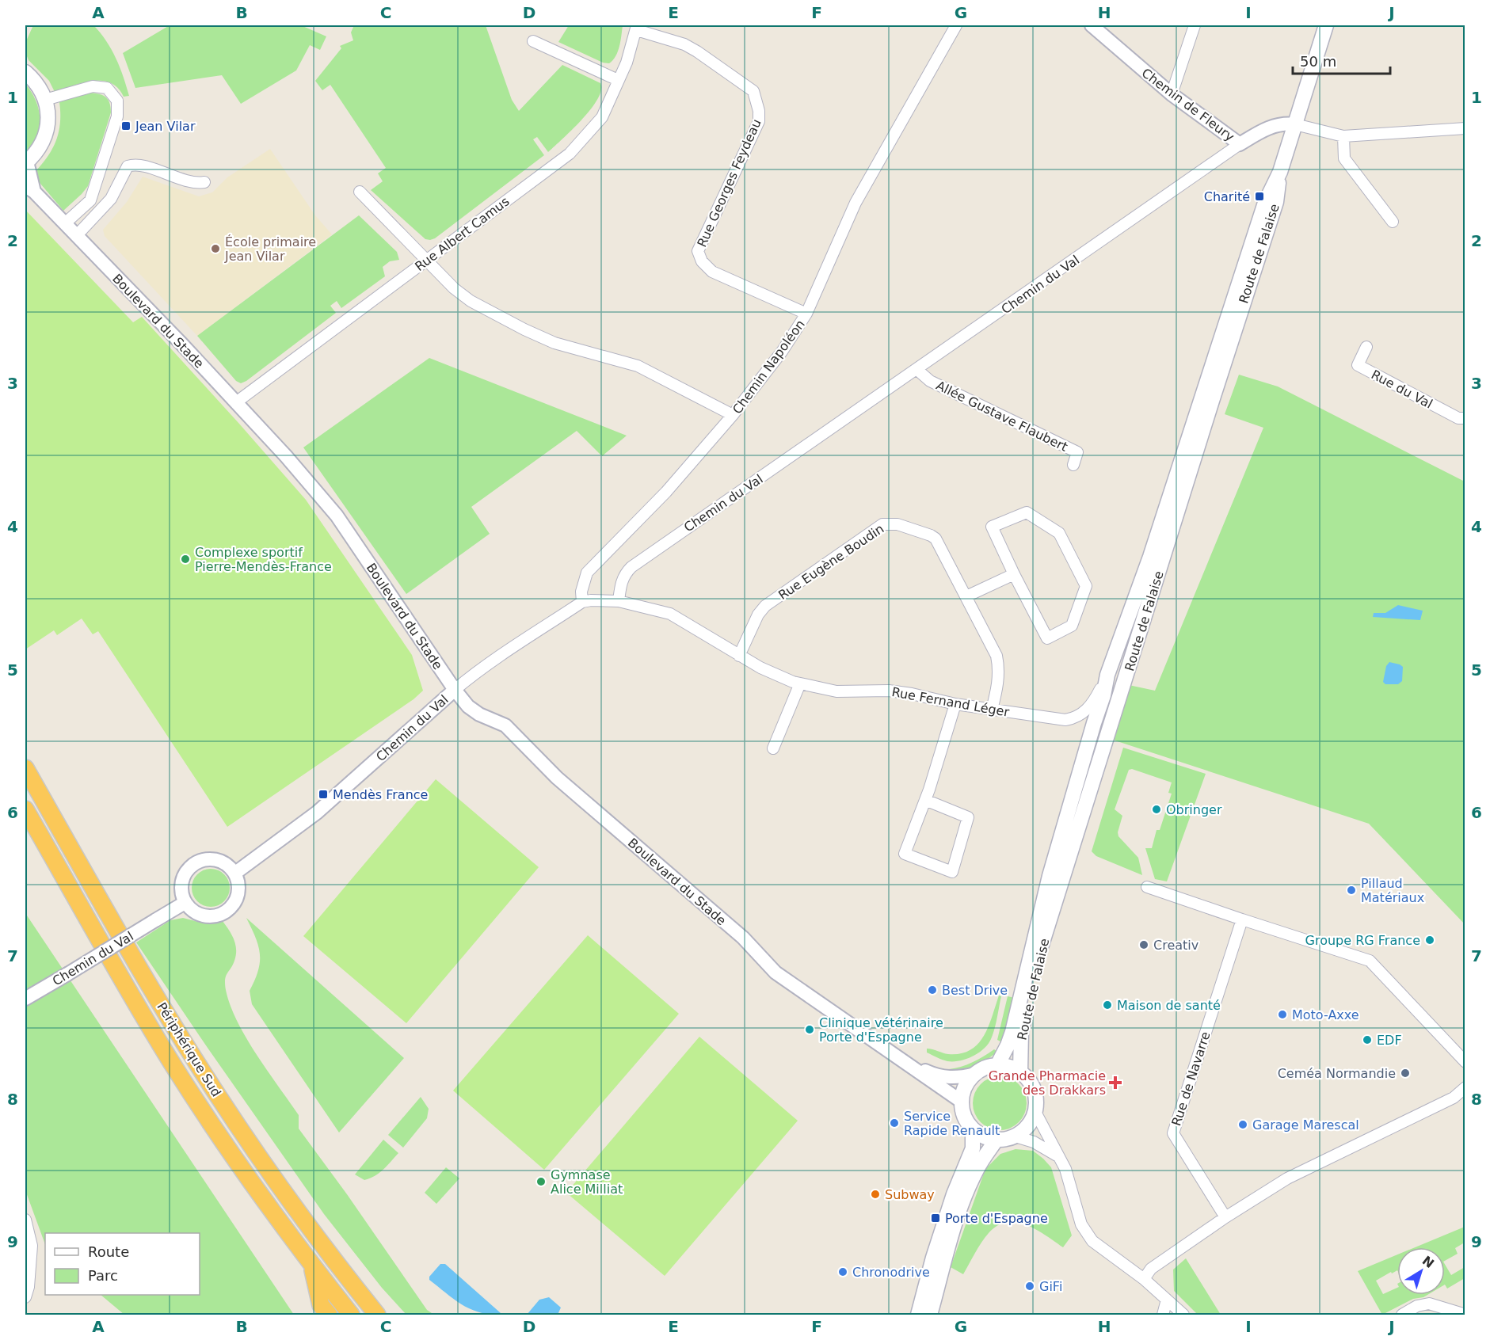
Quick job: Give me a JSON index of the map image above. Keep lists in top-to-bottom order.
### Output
{
  "streets": {
    "highway": ["Périphérique Sud"],
    "main road": ["Route de Falaise"],
    "street": [
      "Chemin de Fleury",
      "Rue Georges Feydeau",
      "Rue Albert Camus",
      "Chemin du Val",
      "Boulevard du Stade",
      "Chemin Napoléon",
      "Rue du Val",
      "Allée Gustave Flaubert",
      "Rue Eugène Boudin",
      "Rue Fernand Léger",
      "Rue de Navarre"
    ]
  },
  "crossings": [
    ["Chemin de Fleury", "Route de Falaise"],
    ["Chemin de Fleury", "Chemin du Val"],
    ["Rue Georges Feydeau", "Rue Albert Camus"],
    ["Rue Georges Feydeau", "Chemin Napoléon"],
    ["Rue Albert Camus", "Boulevard du Stade"],
    ["Route de Falaise", "Boulevard du Stade"],
    ["Route de Falaise", "Rue Fernand Léger"],
    ["Chemin du Val", "Boulevard du Stade"],
    ["Chemin du Val", "Chemin Napoléon"],
    ["Chemin du Val", "Allée Gustave Flaubert"],
    ["Chemin du Val", "Rue Fernand Léger"],
    ["Rue Eugène Boudin", "Rue Fernand Léger"]
  ],
  "places": {
    "transit": [
      "Jean Vilar",
      "Charité",
      "Mendès France",
      "Porte d'Espagne"
    ],
    "other": [
      "École primaire Jean Vilar",
      "Complexe sportif Pierre-Mendès-France",
      "Obringer",
      "Pillaud Matériaux",
      "Groupe RG France",
      "Creativ",
      "Best Drive",
      "Maison de santé",
      "Moto-Axxe",
      "Clinique vétérinaire Porte d'Espagne",
      "EDF",
      "Ceméa Normandie",
      "Service Rapide Renault",
      "Garage Marescal",
      "Gymnase Alice Milliat",
      "Subway",
      "Chronodrive",
      "GiFi"
    ],
    "health": ["Grande Pharmacie des Drakkars"]
  },
  "legend": ["Route", "Parc"],
  "scale_bar": "50 m",
  "north": "top right",
  "grid": {
    "columns": [
      "A",
      "B",
      "C",
      "D",
      "E",
      "F",
      "G",
      "H",
      "I",
      "J"
    ],
    "rows": [
      "1",
      "2",
      "3",
      "4",
      "5",
      "6",
      "7",
      "8",
      "9"
    ]
  }
}
